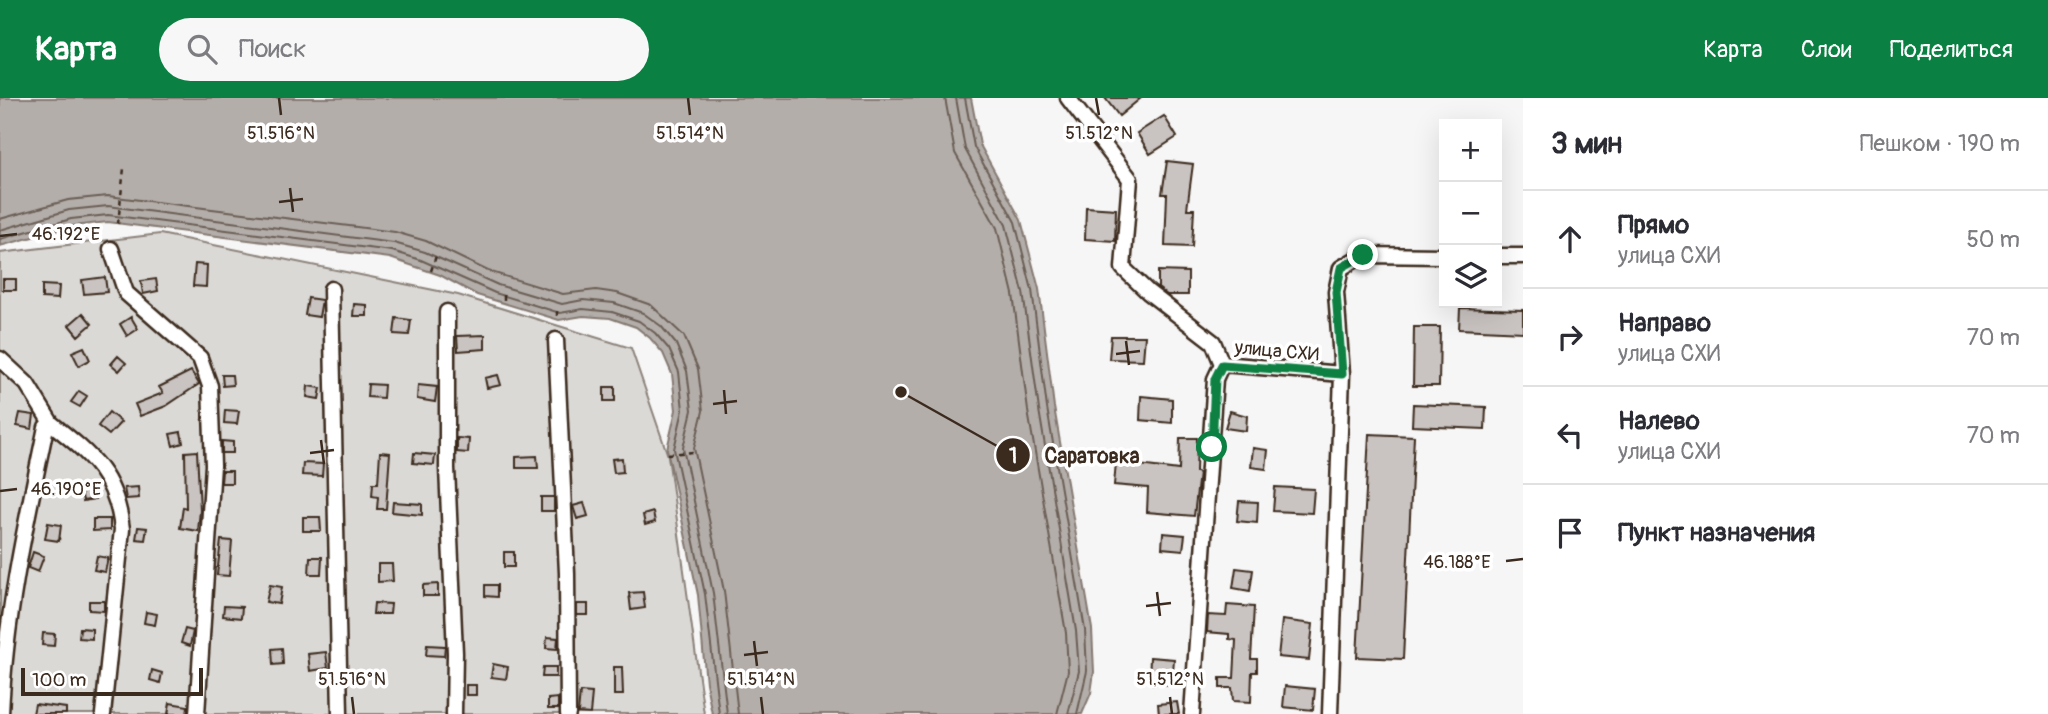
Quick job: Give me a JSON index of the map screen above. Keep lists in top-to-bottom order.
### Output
{
  "streets": {
    "street": ["улица СХИ"]
  },
  "places": ["Саратовка"],
  "scale_bar": "100 m",
  "page": {
    "header": "Карта",
    "search": "Поиск",
    "nav": ["Карта", "Слои", "Поделиться"],
    "heading": ["3 мин", "Пешком · 190 m"],
    "map_buttons": ["+", "−"],
    "list": [
      ["Прямо", "улица СХИ", "50 m"],
      ["Направо", "улица СХИ", "70 m"],
      ["Налево", "улица СХИ", "70 m"],
      "Пункт назначения"
    ],
    "scale": "100 m"
  },
  "coordinates": [
    "51.516°N",
    "51.514°N",
    "51.512°N",
    "46.192°E",
    "46.190°E",
    "46.188°E"
  ]
}
